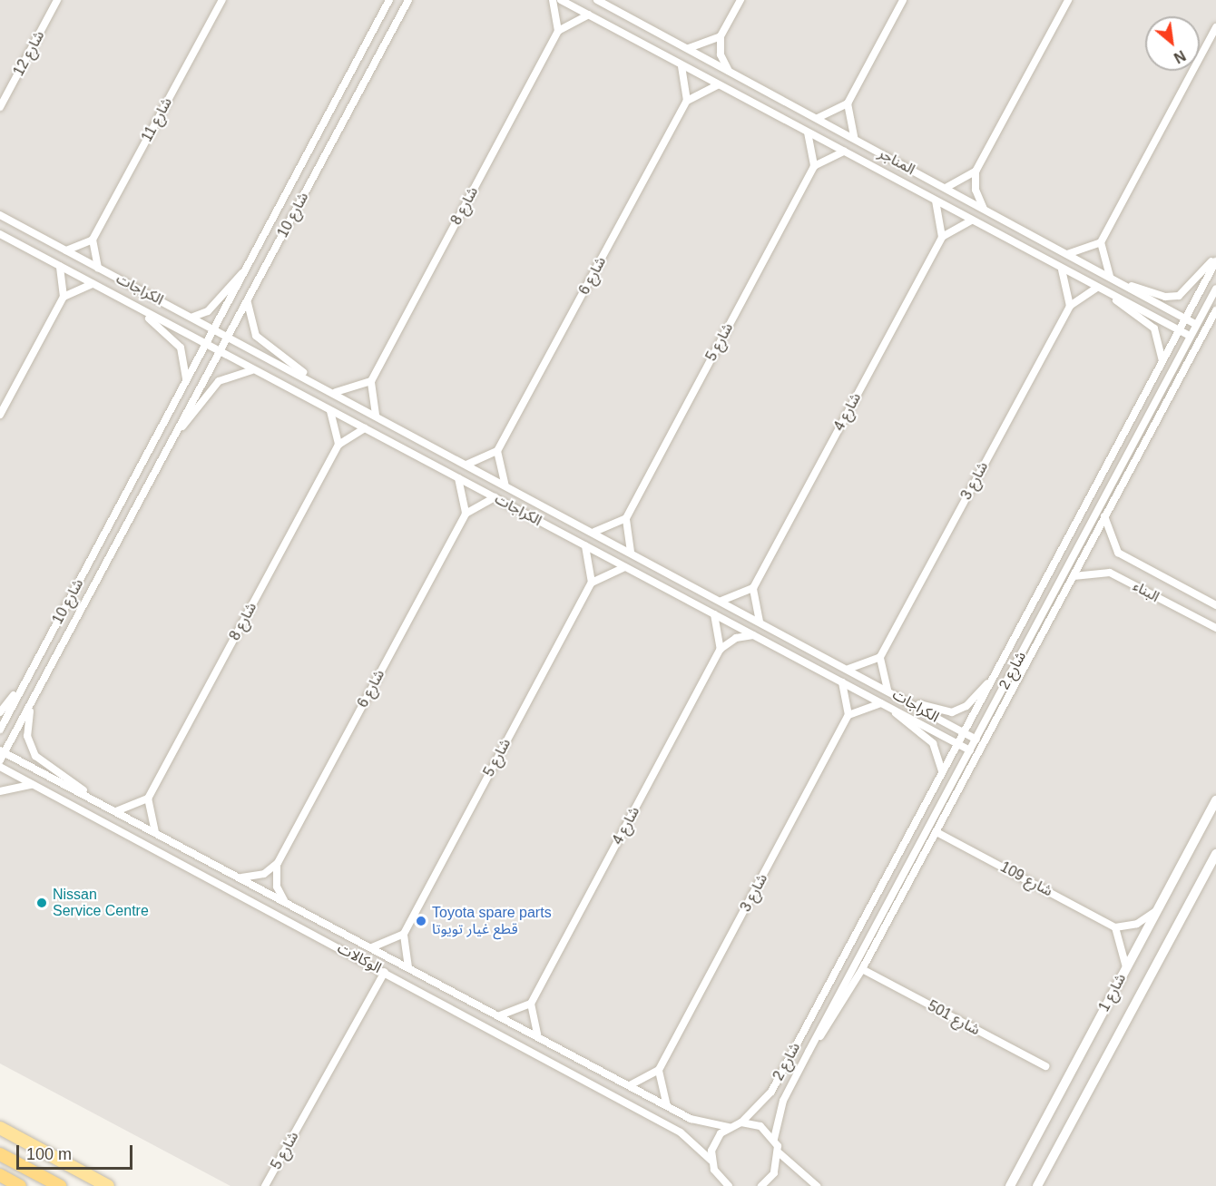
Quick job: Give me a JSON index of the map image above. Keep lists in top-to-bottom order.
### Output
{
  "streets": {
    "street": [
      "شارع 12",
      "شارع 11",
      "المناجر",
      "شارع 8",
      "شارع 10",
      "شارع 6",
      "الكراجات",
      "شارع 5",
      "شارع 4",
      "شارع 3",
      "البناء",
      "شارع 2",
      "شارع 109",
      "الوكالات",
      "شارع 1",
      "شارع 501"
    ]
  },
  "crossings": [
    ["المناجر", "شارع 3"],
    ["المناجر", "شارع 2"],
    ["شارع 8", "الكراجات"],
    ["شارع 10", "الكراجات"],
    ["شارع 10", "الوكالات"],
    ["الكراجات", "شارع 2"],
    ["شارع 5", "الوكالات"],
    ["البناء", "شارع 2"],
    ["شارع 2", "شارع 109"],
    ["شارع 2", "شارع 501"]
  ],
  "places": ["Nissan Service Centre", "Toyota spare parts قطع غيار تويوتا"],
  "scale_bar": "100 m",
  "north": "bottom right"
}
